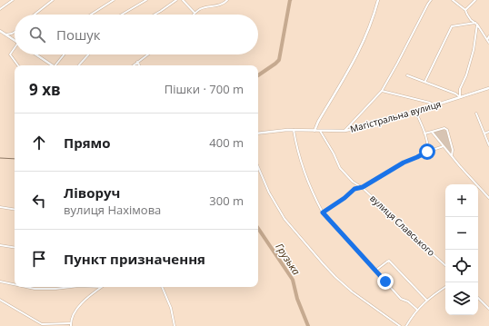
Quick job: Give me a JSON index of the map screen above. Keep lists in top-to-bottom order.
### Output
{
  "streets": {
    "main road": ["Магістральна вулиця"],
    "street": ["вулиця Славського"]
  },
  "crossings": [
    ["Магістральна вулиця", "вулиця Славського"]
  ],
  "water": ["Грузька"],
  "page": {
    "search": "Пошук",
    "heading": ["9 хв", "Пішки · 700 m"],
    "list": [
      ["Прямо", "400 m"],
      ["Ліворуч", "вулиця Нахімова", "300 m"],
      "Пункт призначення"
    ],
    "map_buttons": ["+", "−"]
  }
}
